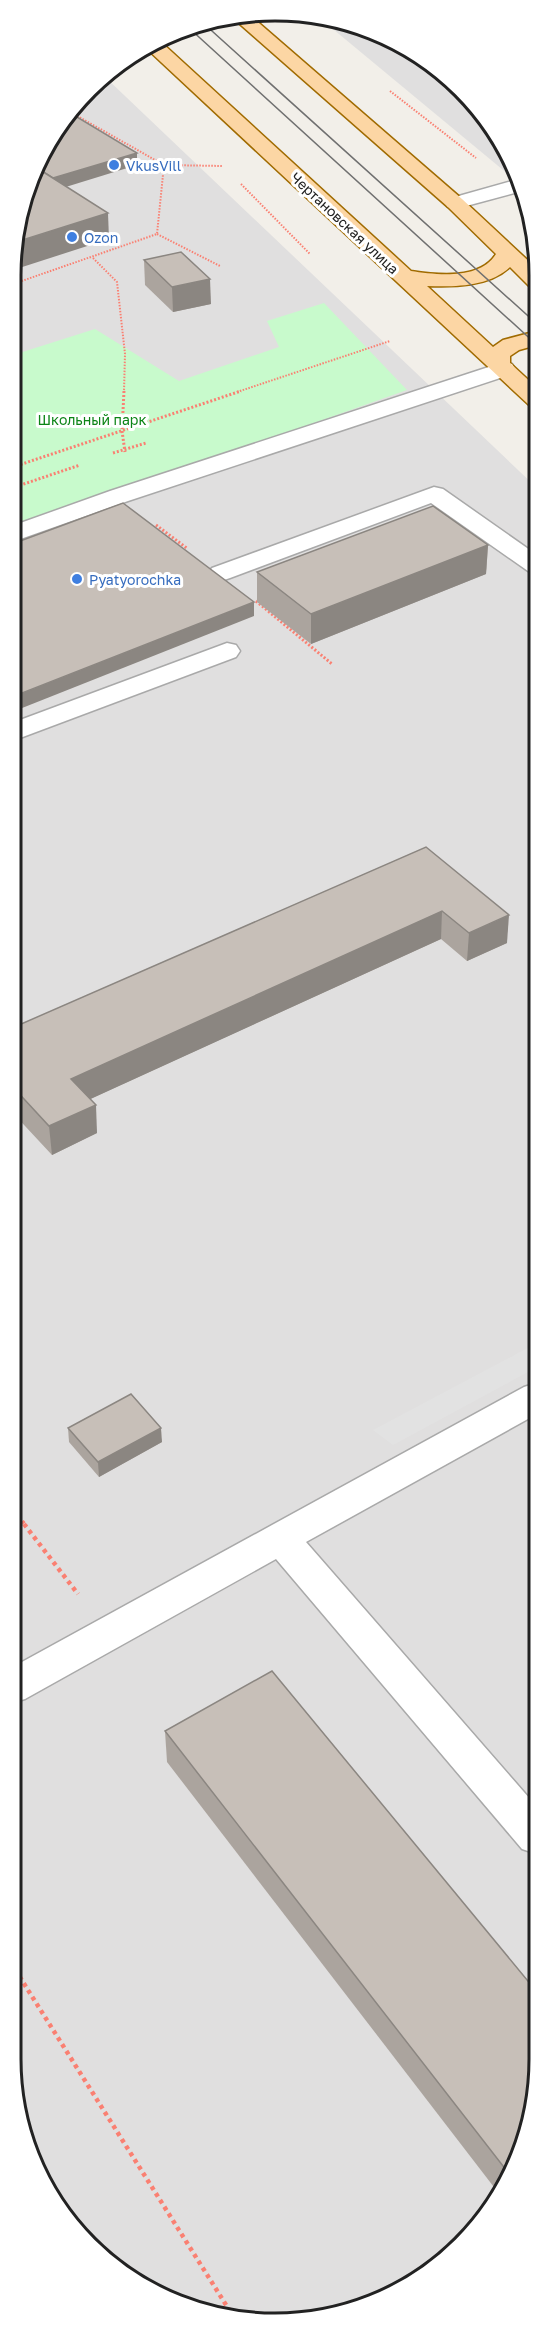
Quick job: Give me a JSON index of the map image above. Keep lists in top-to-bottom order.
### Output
{
  "streets": {
    "main road": ["Чертановская улица"]
  },
  "parks": ["Школьный парк"],
  "places": ["VkusVill", "Ozon", "Pyatyorochka"]
}
